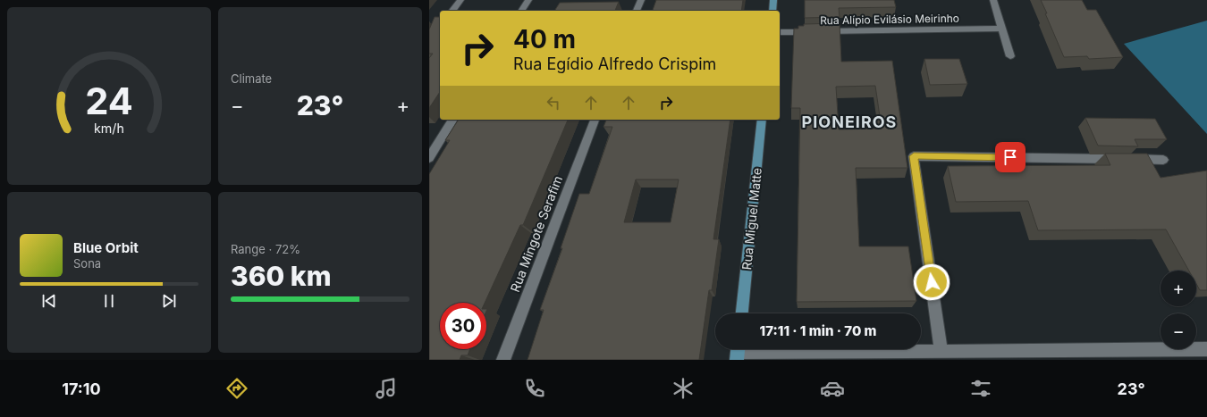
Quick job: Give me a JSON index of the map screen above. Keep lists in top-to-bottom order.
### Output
{
  "streets": {
    "main road": ["Rua Miguel Matte"],
    "street": ["Rua Alípio Evilásio Meirinho", "Rua Mingote Serafim"]
  },
  "districts": ["PIONEIROS"],
  "page": {
    "tile": [
      "Climate",
      ["Range · 72%", "360 km"]
    ],
    "turn": ["40 m", "Rua Egídio Alfredo Crispim"],
    "heat": ["−", "23°", "+"],
    "song": ["Blue Orbit", "Sona"],
    "map_buttons": ["+", "−"],
    "limit": "30",
    "trip": "17:11 · 1 min · 70 m",
    "tabs": ["17:10", "23°"],
    "gauge": ["24", "km/h"]
  }
}
